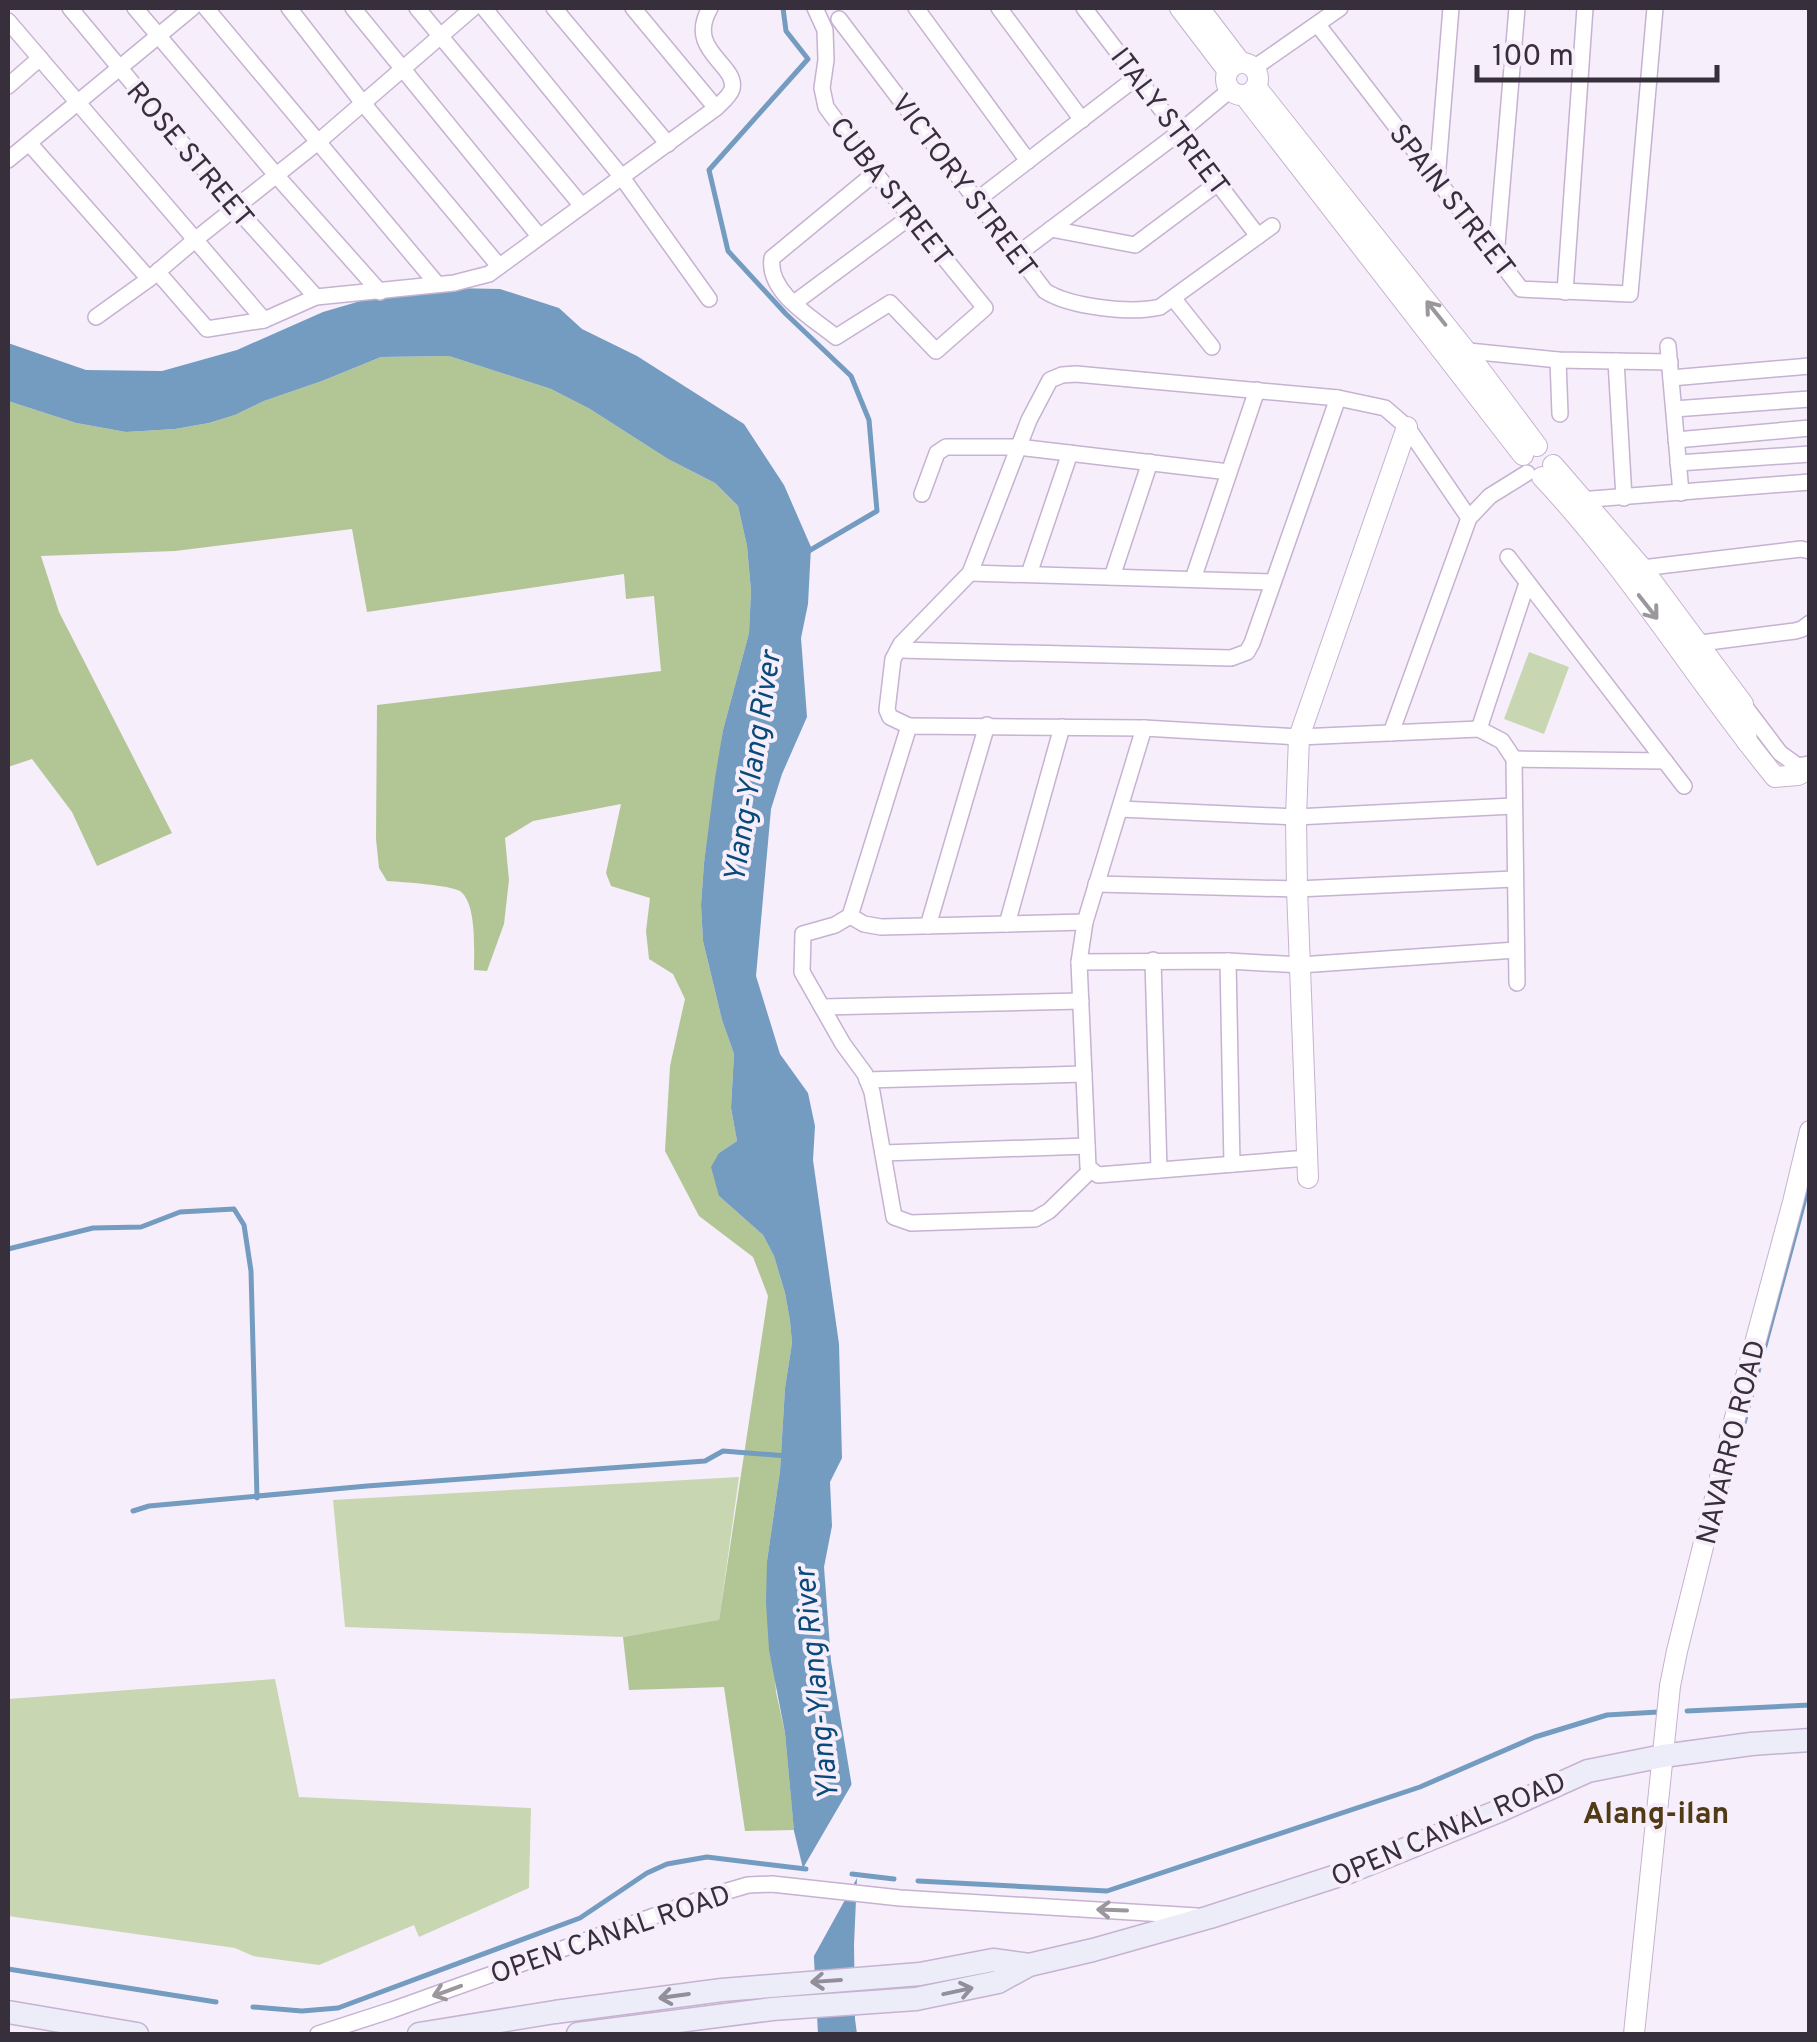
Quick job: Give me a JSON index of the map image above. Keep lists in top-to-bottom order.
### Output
{
  "streets": {
    "main road": ["OPEN CANAL ROAD"],
    "street": [
      "ITALY STREET",
      "ROSE STREET",
      "VICTORY STREET",
      "CUBA STREET",
      "SPAIN STREET",
      "NAVARRO ROAD"
    ]
  },
  "crossings": [
    ["ITALY STREET", "VICTORY STREET"],
    ["NAVARRO ROAD", "OPEN CANAL ROAD"]
  ],
  "districts": ["Alang-ilan"],
  "water": ["Ylang-Ylang River"],
  "scale_bar": "100 m"
}
